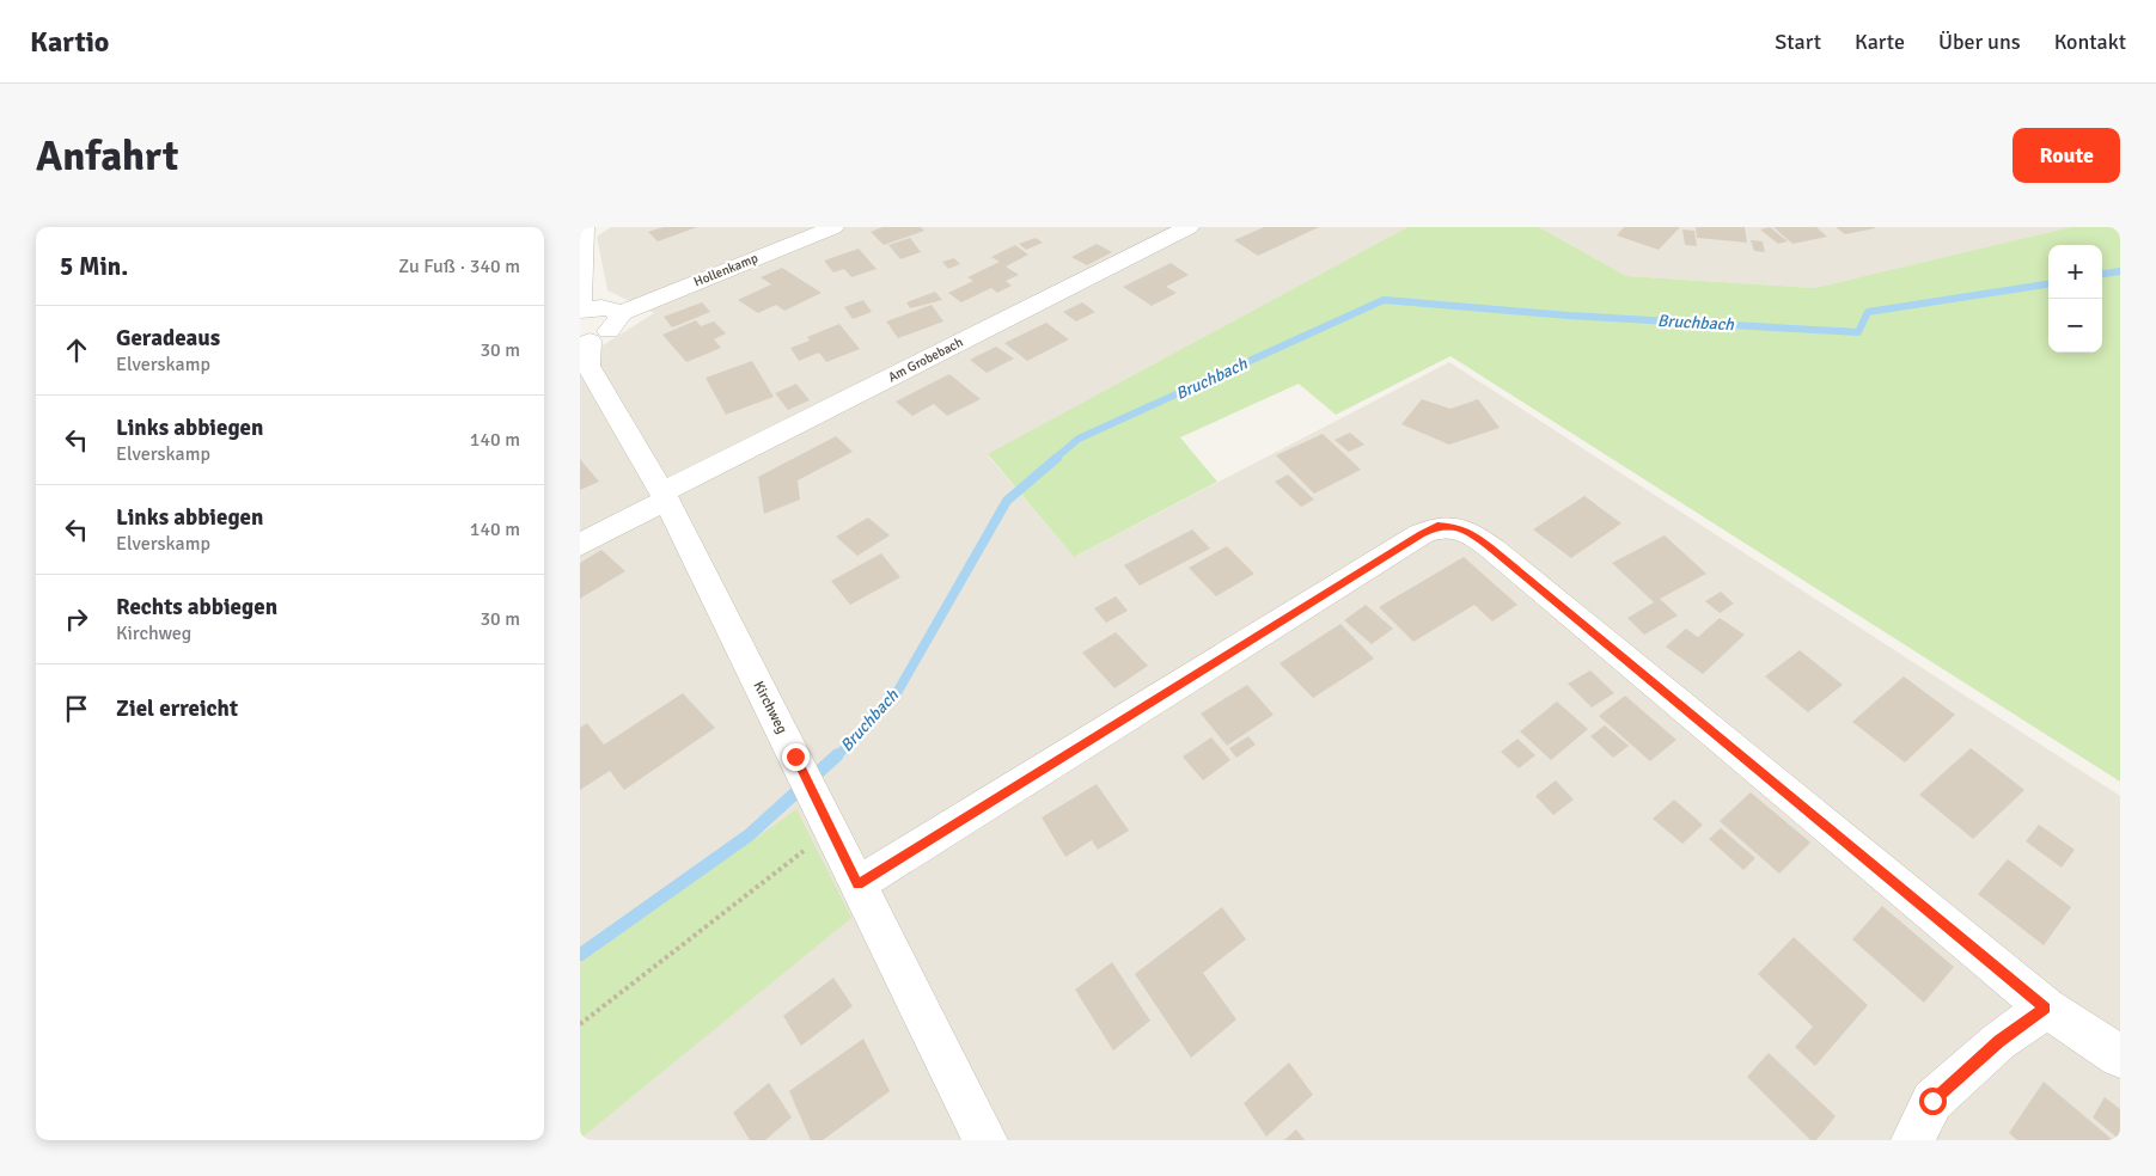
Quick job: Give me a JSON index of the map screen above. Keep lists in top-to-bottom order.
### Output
{
  "streets": {
    "street": ["Hollenkamp", "Am Grobebach", "Kirchweg"]
  },
  "crossings": [
    ["Hollenkamp", "Kirchweg"],
    ["Am Grobebach", "Kirchweg"]
  ],
  "water": ["Bruchbach"],
  "page": {
    "header": "Kartio",
    "nav": [
      "Start",
      "Karte",
      "Über uns",
      "Kontakt"
    ],
    "buttons": "Route",
    "title": "Anfahrt",
    "heading": ["5 Min.", "Zu Fuß · 340 m"],
    "map_buttons": ["+", "−"],
    "list": [
      ["Geradeaus", "Elverskamp", "30 m"],
      ["Links abbiegen", "Elverskamp", "140 m"],
      ["Links abbiegen", "Elverskamp", "140 m"],
      ["Rechts abbiegen", "Kirchweg", "30 m"],
      "Ziel erreicht"
    ]
  }
}
